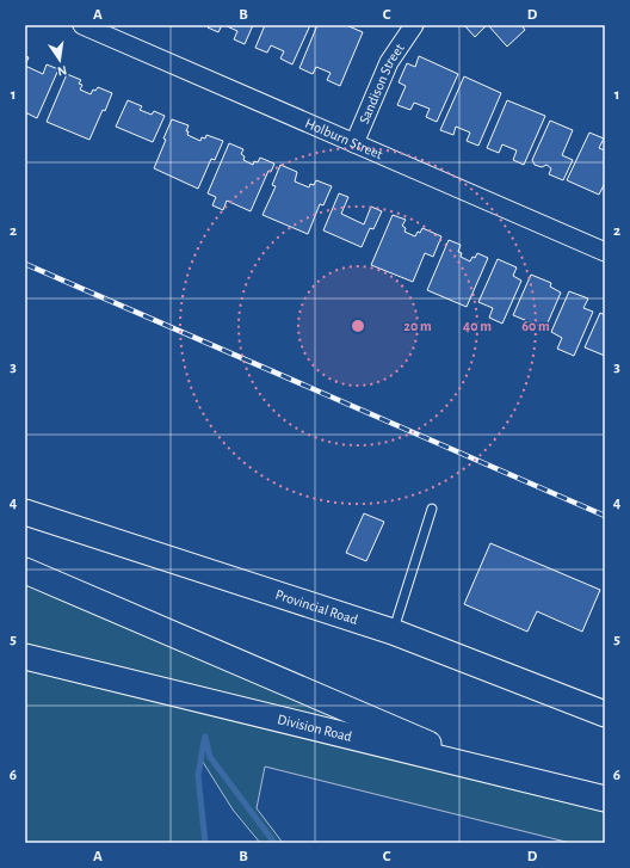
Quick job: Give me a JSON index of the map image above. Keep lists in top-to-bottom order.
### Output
{
  "streets": {
    "main road": ["Provincial Road", "Division Road"],
    "street": ["Sandison Street", "Holburn Street"]
  },
  "crossings": [
    ["Sandison Street", "Holburn Street"]
  ],
  "north": "bottom",
  "grid": {
    "columns": [
      "A",
      "B",
      "C",
      "D"
    ],
    "rows": [
      "1",
      "2",
      "3",
      "4",
      "5",
      "6"
    ]
  },
  "rings": ["20 m", "40 m", "60 m"]
}
